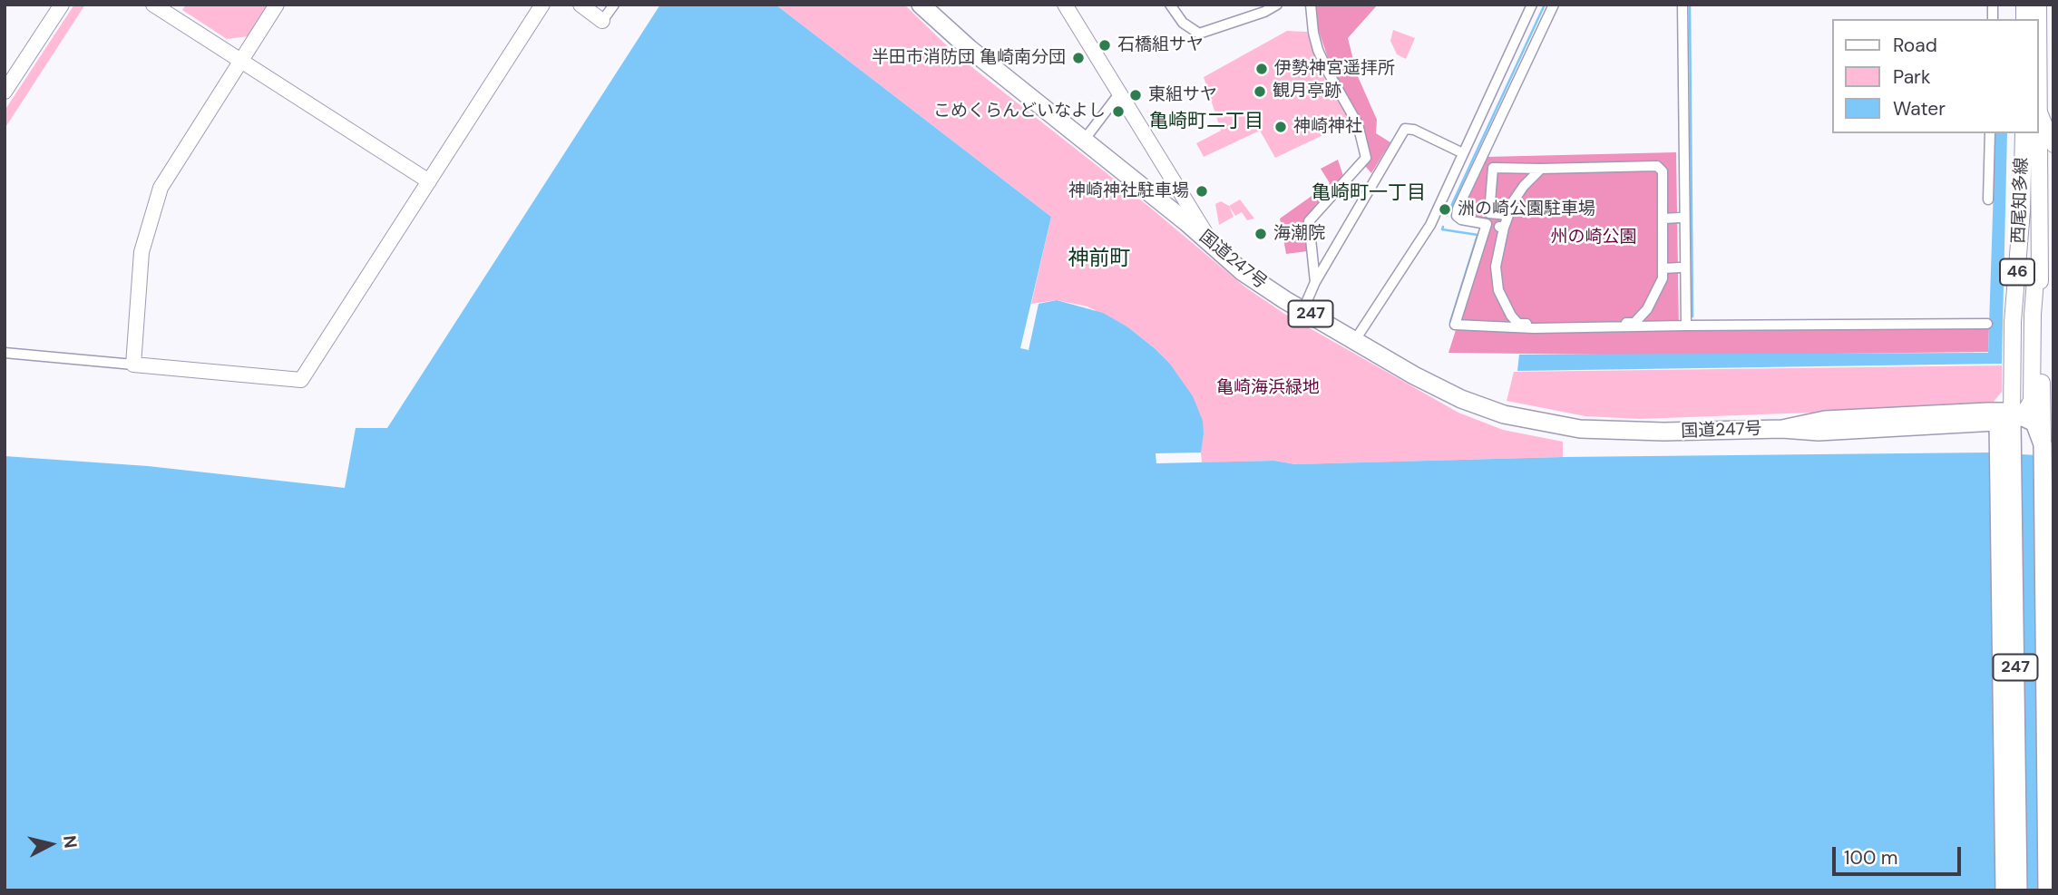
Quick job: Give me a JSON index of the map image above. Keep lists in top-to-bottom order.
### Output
{
  "streets": {
    "highway": ["国道247号", "247"],
    "main road": ["西尾知多線", "46"]
  },
  "crossings": [
    ["西尾知多線", "国道247号"],
    ["西尾知多線", "46"],
    ["西尾知多線", "247"],
    ["国道247号", "46"]
  ],
  "districts": ["亀崎町二丁目", "亀崎町一丁目", "神前町"],
  "parks": ["州の崎公園", "亀崎海浜緑地"],
  "places": [
    "石橋組サヤ",
    "半田市消防団 亀崎南分団",
    "伊勢神宮遥拝所",
    "観月亭跡",
    "東組サヤ",
    "こめくらんどいなよし",
    "神崎神社",
    "神崎神社駐車場",
    "洲の崎公園駐車場",
    "海潮院"
  ],
  "legend": ["Road", "Park", "Water"],
  "scale_bar": "100 m",
  "north": "right"
}
